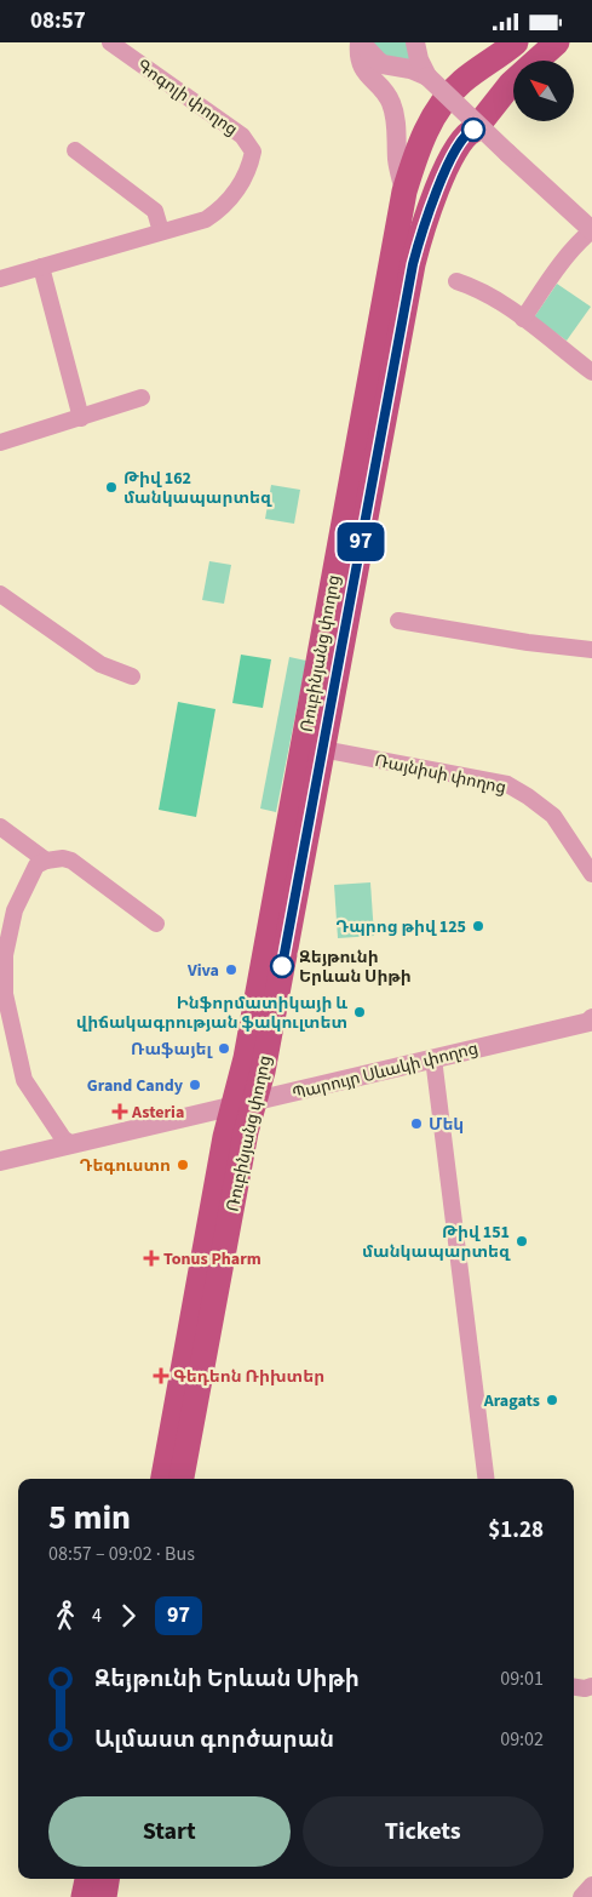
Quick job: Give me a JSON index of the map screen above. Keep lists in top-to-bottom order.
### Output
{
  "streets": {
    "main road": ["Ռուբինյանց փողոց"],
    "street": ["Գոգոլի փողոց", "Ռայնիսի փողոց", "Պարույր Սևակի փողոց"]
  },
  "crossings": [
    ["Ռուբինյանց փողոց", "Ռայնիսի փողոց"],
    ["Ռուբինյանց փողոց", "Պարույր Սևակի փողոց"]
  ],
  "places": {
    "other": [
      "Թիվ 162 մանկապարտեզ",
      "Դպրոց թիվ 125",
      "Զեյթունի Երևան Սիթի",
      "Viva",
      "Ինֆորմատիկայի և վիճակագրության ֆակուլտետ",
      "Ռաֆայել",
      "Grand Candy",
      "Մեկ",
      "Դեգուստո",
      "Թիվ 151 մանկապարտեզ",
      "Aragats"
    ],
    "health": ["Asteria", "Tonus Pharm", "Գեդեոն Ռիխտեր"]
  },
  "lines": ["bus line 97"],
  "north": "top left",
  "page": {
    "status": "08:57",
    "on_map": "97",
    "heading": ["5 min", "08:57 – 09:02 · Bus", "$1.28"],
    "legs": ["4", "97"],
    "list": [
      {
        "name": "Զեյթունի Երևան Սիթի",
        "value": "09:01"
      },
      {
        "name": "Ալմաստ գործարան",
        "value": "09:02"
      }
    ],
    "buttons": ["Start", "Tickets"]
  }
}
